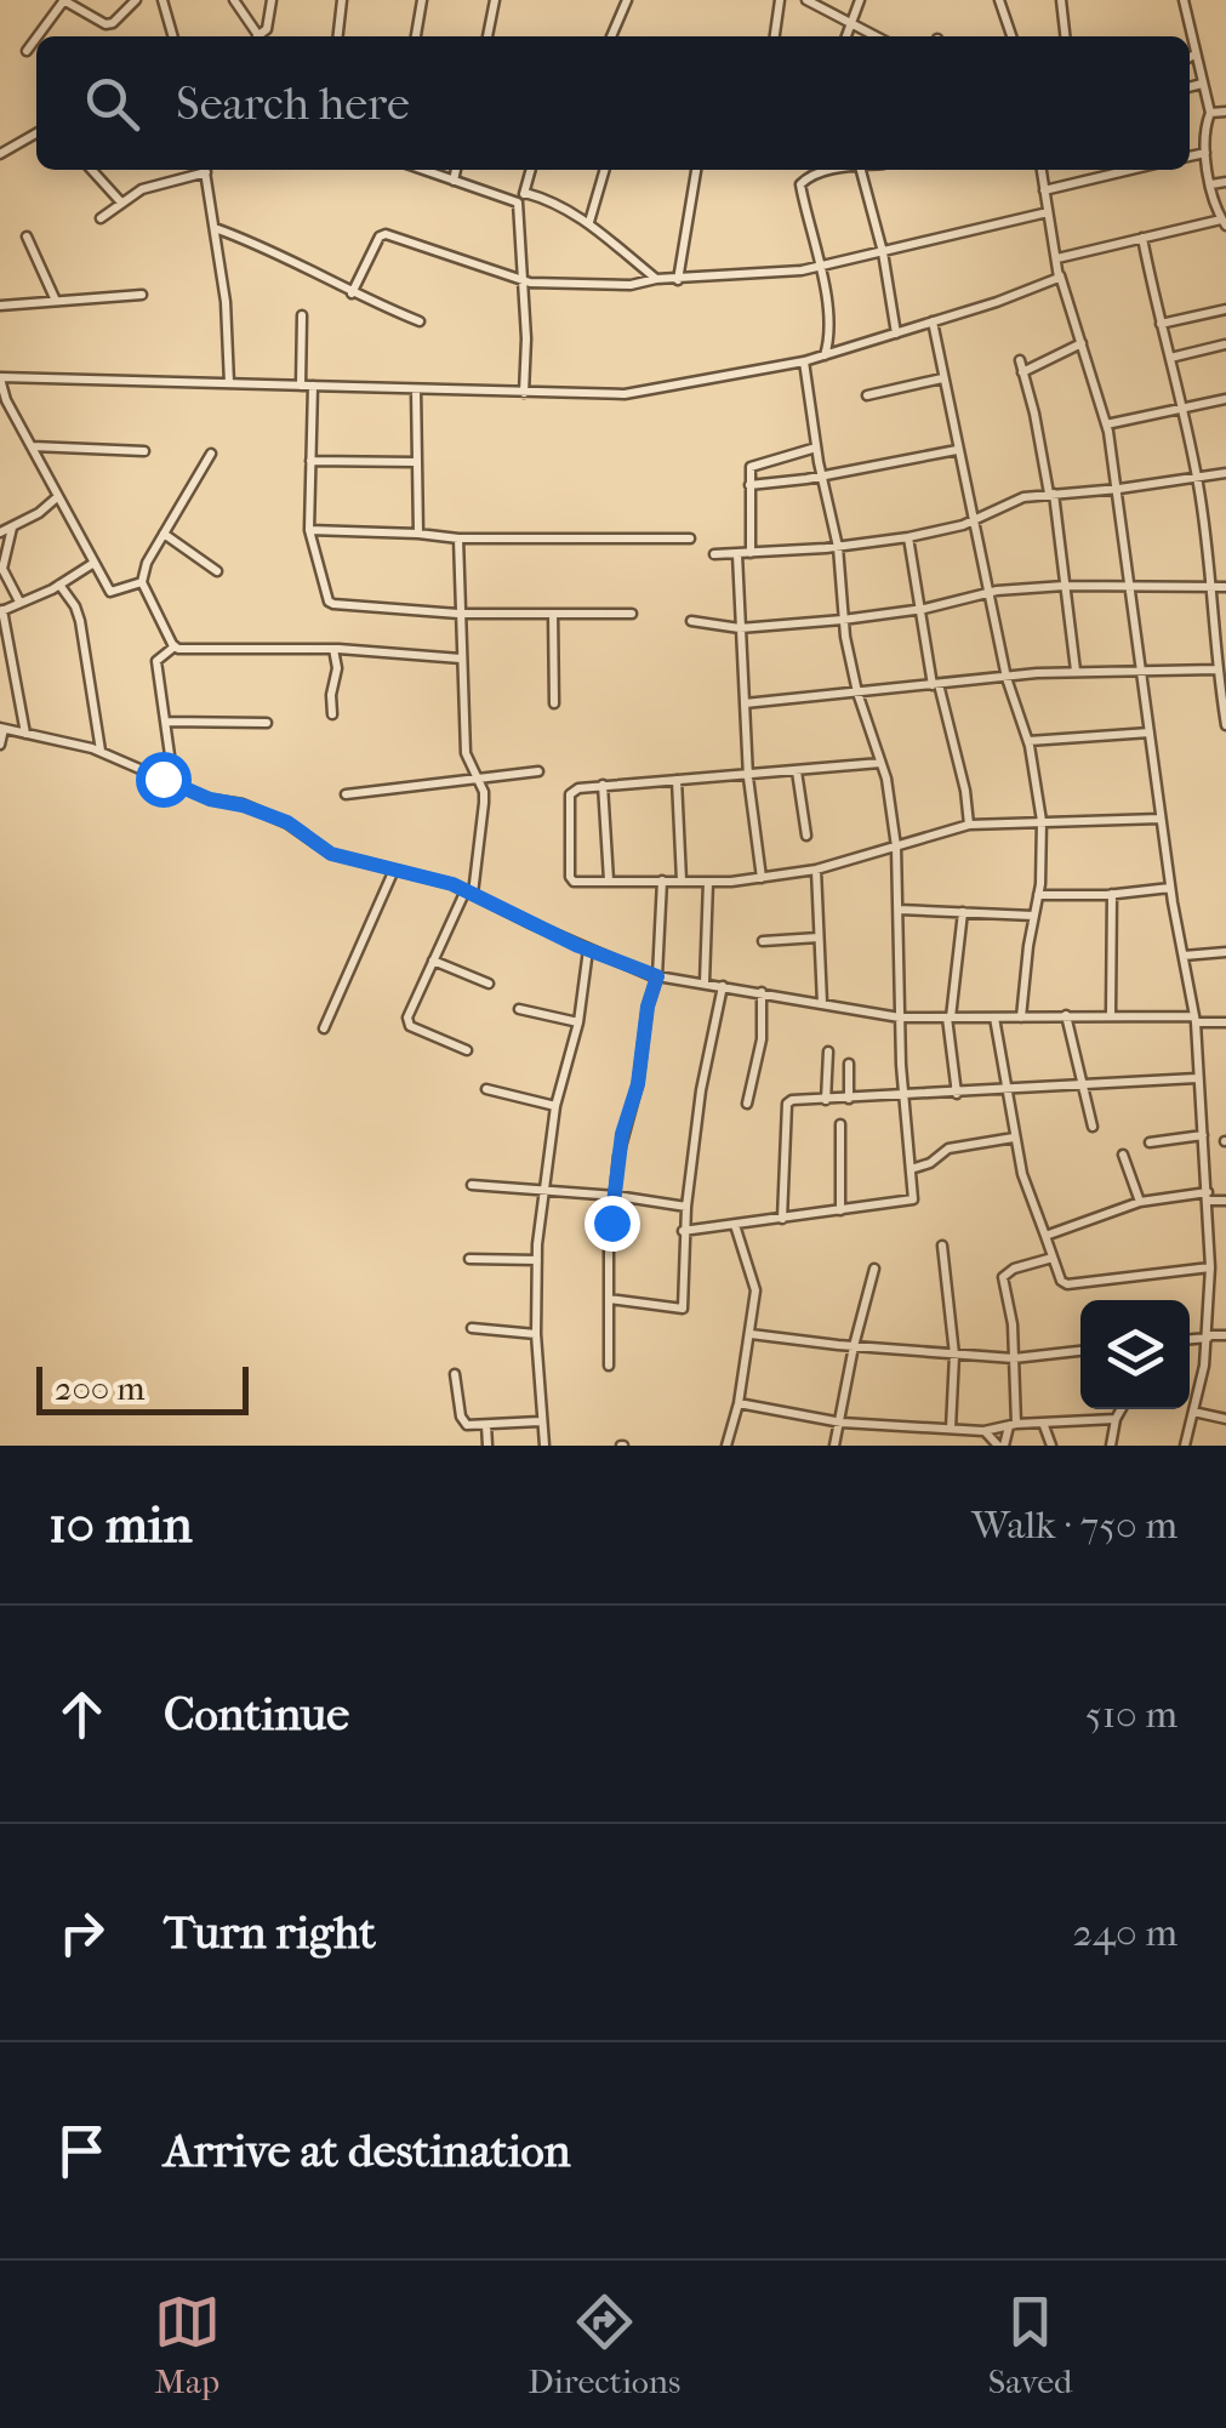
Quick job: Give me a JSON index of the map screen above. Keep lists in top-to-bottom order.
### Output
{
  "scale_bar": "200 m",
  "page": {
    "search": "Search here",
    "scale": "200 m",
    "heading": ["10 min", "Walk · 750 m"],
    "list": [
      ["Continue", "510 m"],
      ["Turn right", "240 m"],
      "Arrive at destination"
    ],
    "nav": ["Map", "Directions", "Saved"]
  }
}
